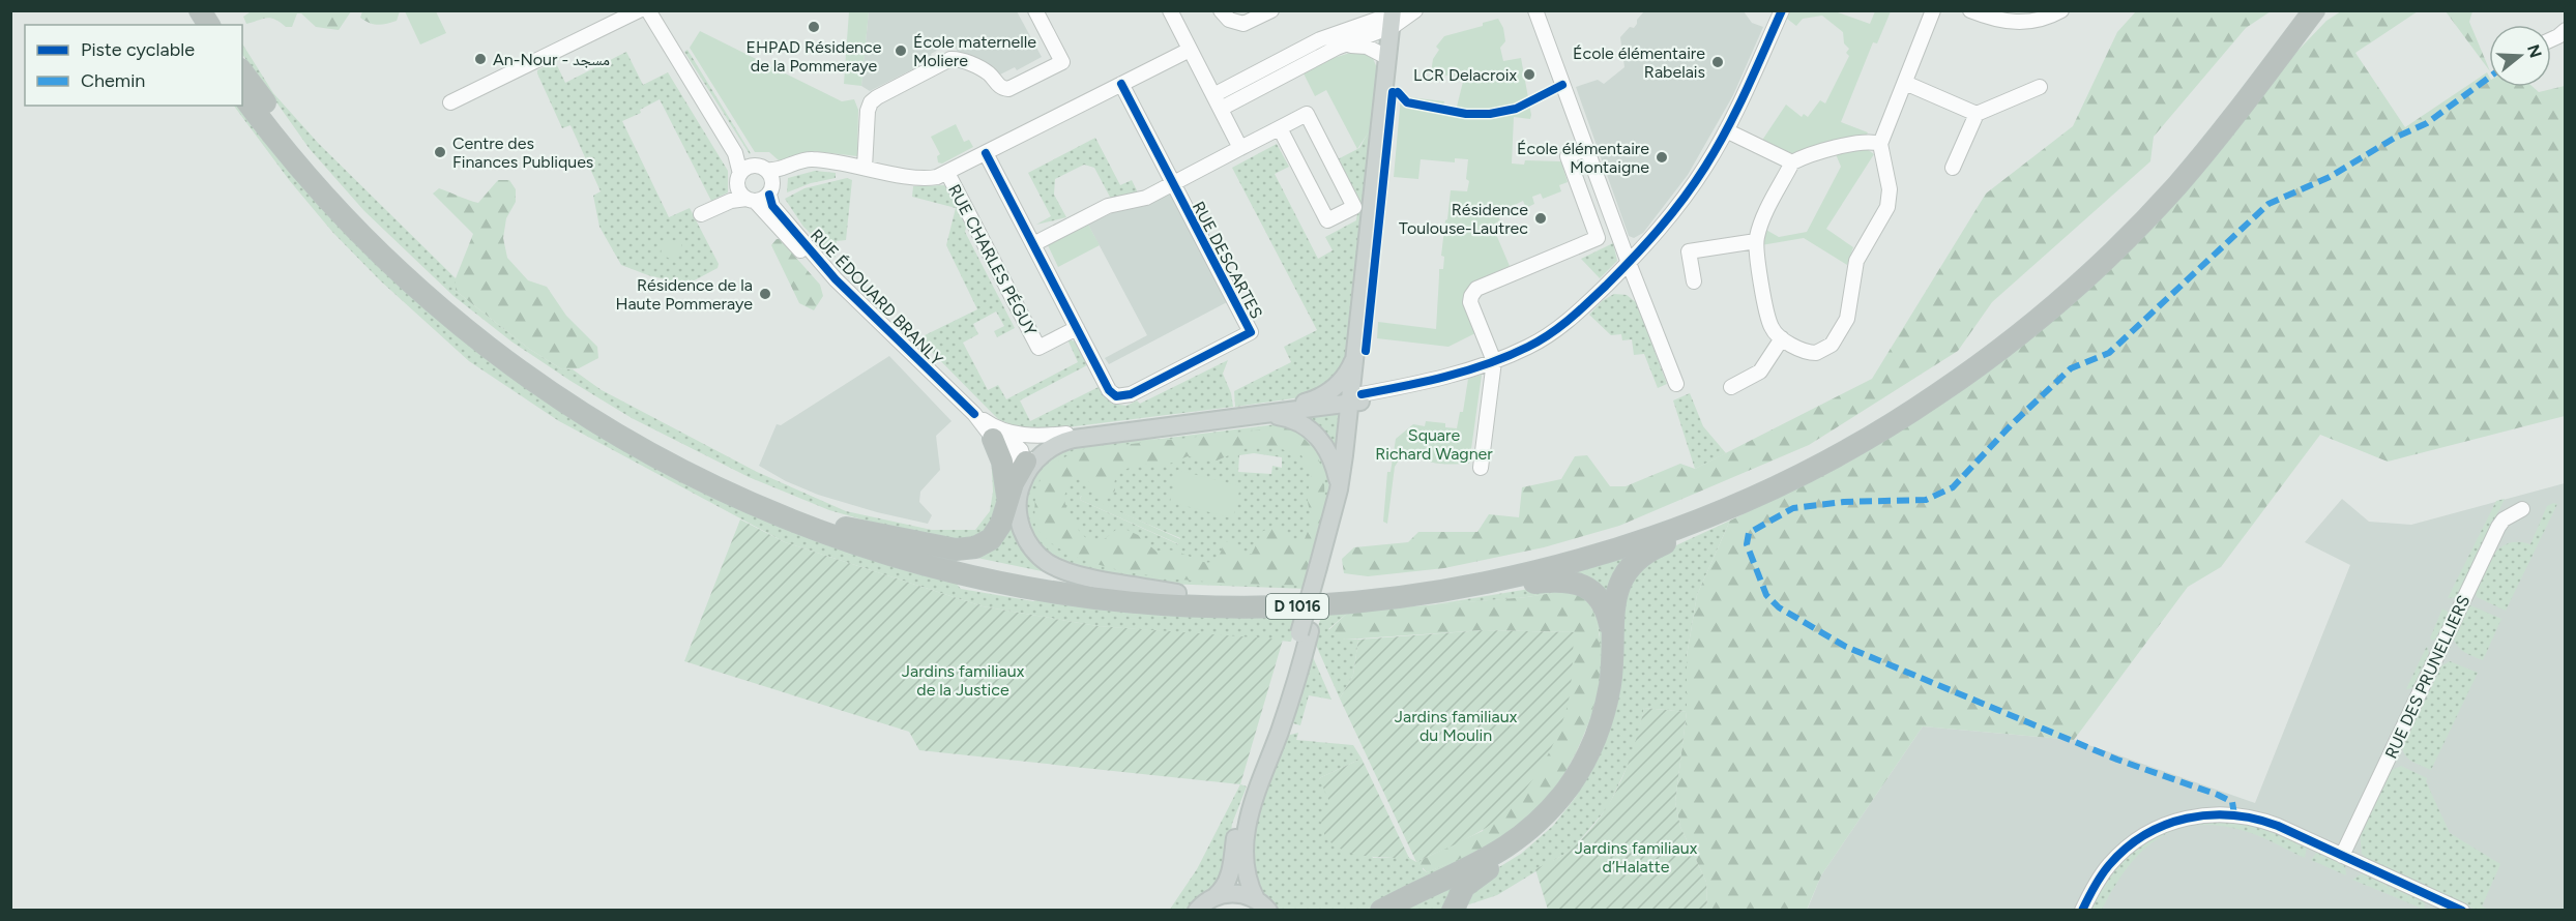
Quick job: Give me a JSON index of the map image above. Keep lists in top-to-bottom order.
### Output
{
  "streets": {
    "highway": ["D 1016"],
    "street": [
      "RUE CHARLES PÉGUY",
      "RUE DESCARTES",
      "RUE ÉDOUARD BRANLY",
      "RUE DES PRUNELLIERS"
    ]
  },
  "crossings": [
    ["RUE CHARLES PÉGUY", "RUE DESCARTES"]
  ],
  "parks": [
    "Square Richard Wagner",
    "Jardins familiaux de la Justice",
    "Jardins familiaux du Moulin",
    "Jardins familiaux d’Halatte"
  ],
  "places": [
    "EHPAD Résidence de la Pommeraye",
    "École maternelle Moliere",
    "An-Nour - مسجد",
    "École élémentaire Rabelais",
    "LCR Delacroix",
    "Centre des Finances Publiques",
    "École élémentaire Montaigne",
    "Résidence Toulouse-Lautrec",
    "Résidence de la Haute Pommeraye"
  ],
  "legend": ["Piste cyclable", "Chemin"],
  "north": "right"
}
